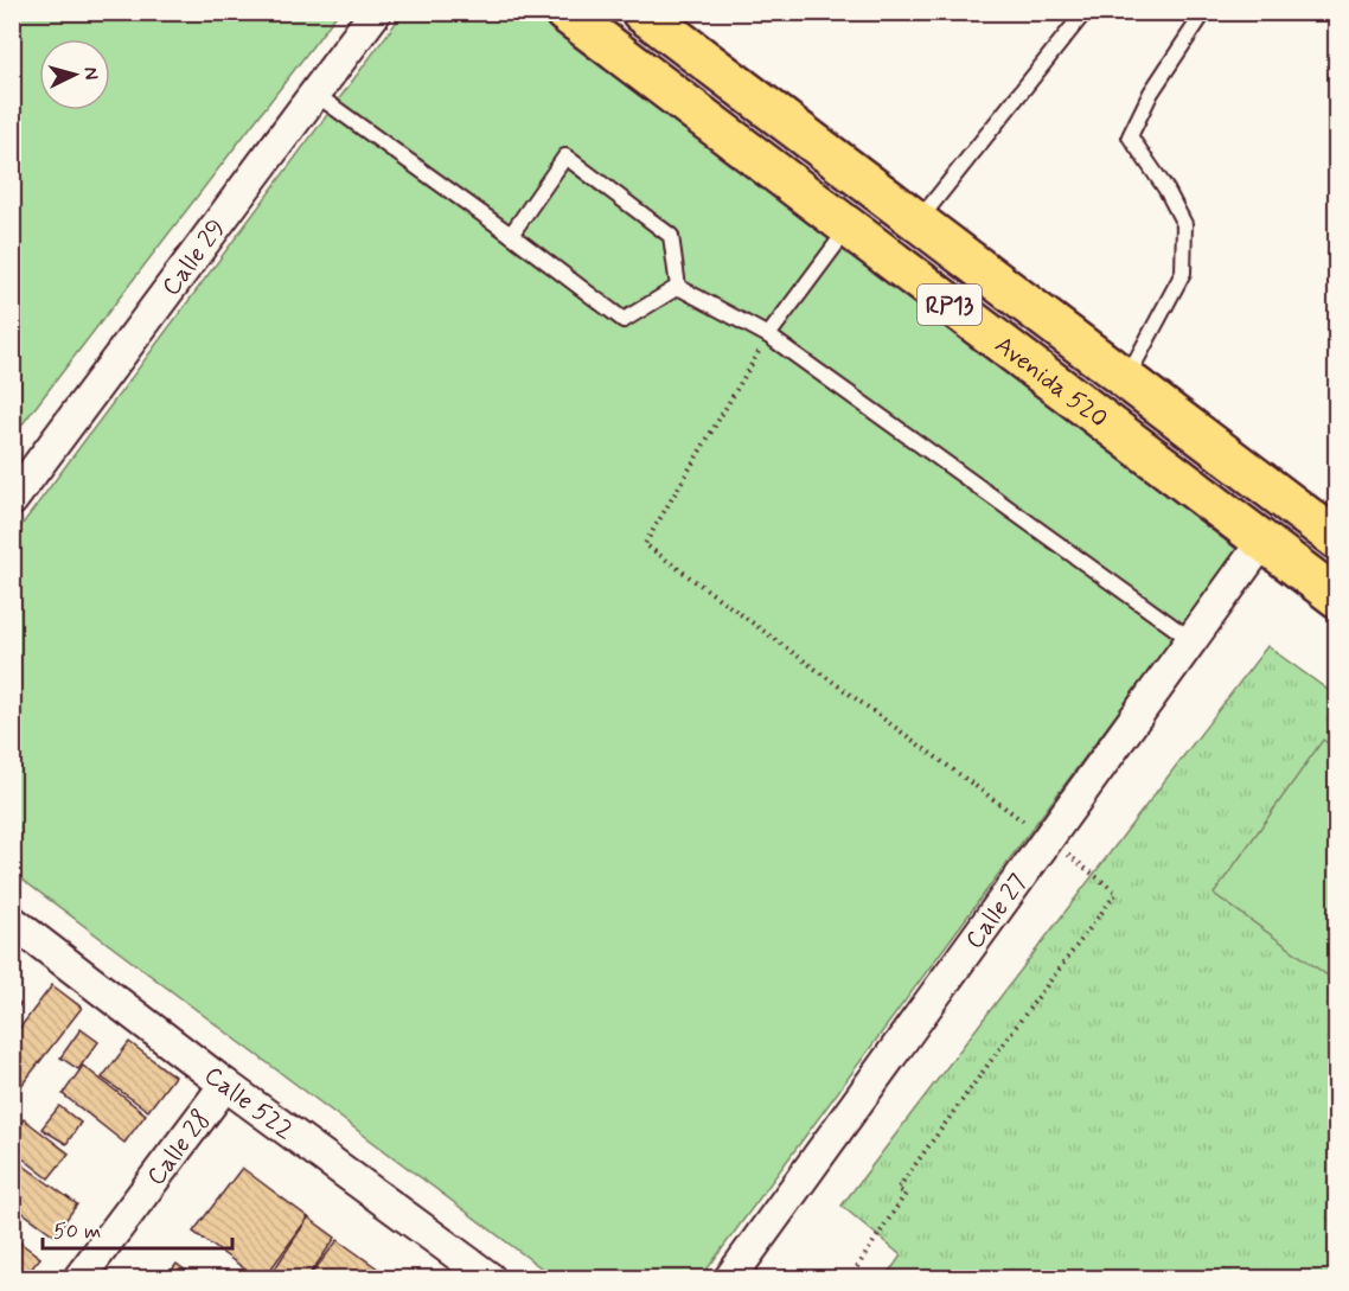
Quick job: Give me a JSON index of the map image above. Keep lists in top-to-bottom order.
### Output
{
  "streets": {
    "main road": ["RP13", "Avenida 520"],
    "street": [
      "Calle 29",
      "Calle 27",
      "Calle 522",
      "Calle 28"
    ]
  },
  "crossings": [
    ["Avenida 520", "Calle 27"],
    ["Calle 522", "Calle 28"]
  ],
  "scale_bar": "50 m",
  "north": "right"
}
